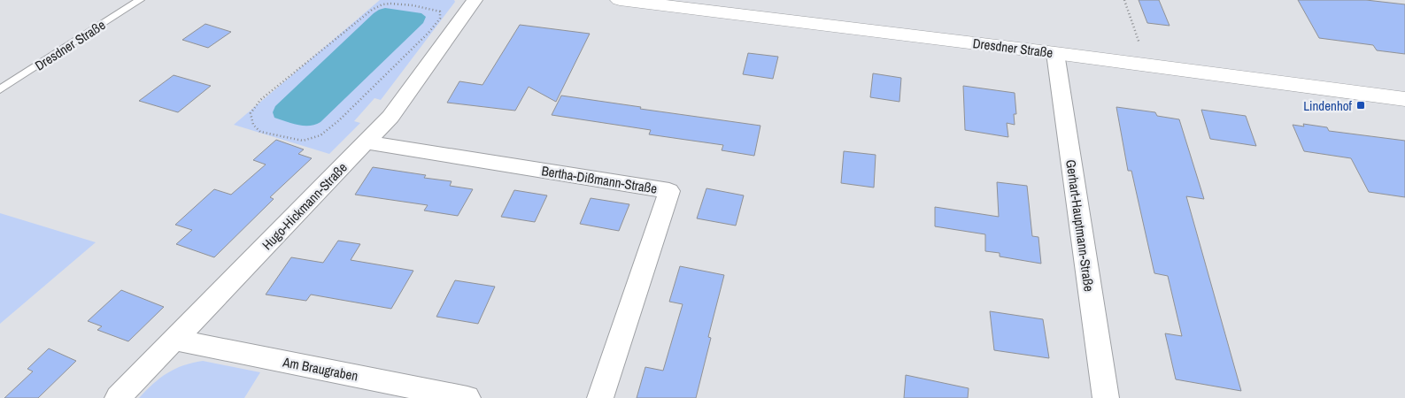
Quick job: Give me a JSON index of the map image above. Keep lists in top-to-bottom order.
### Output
{
  "streets": {
    "main road": ["Dresdner Straße"],
    "street": [
      "Bertha-Dißmann-Straße",
      "Hugo-Hickmann-Straße",
      "Gerhart-Hauptmann-Straße",
      "Am Braugraben"
    ]
  },
  "crossings": [
    ["Dresdner Straße", "Gerhart-Hauptmann-Straße"],
    ["Bertha-Dißmann-Straße", "Hugo-Hickmann-Straße"],
    ["Hugo-Hickmann-Straße", "Am Braugraben"]
  ],
  "places": {
    "transit": ["Lindenhof"]
  }
}
